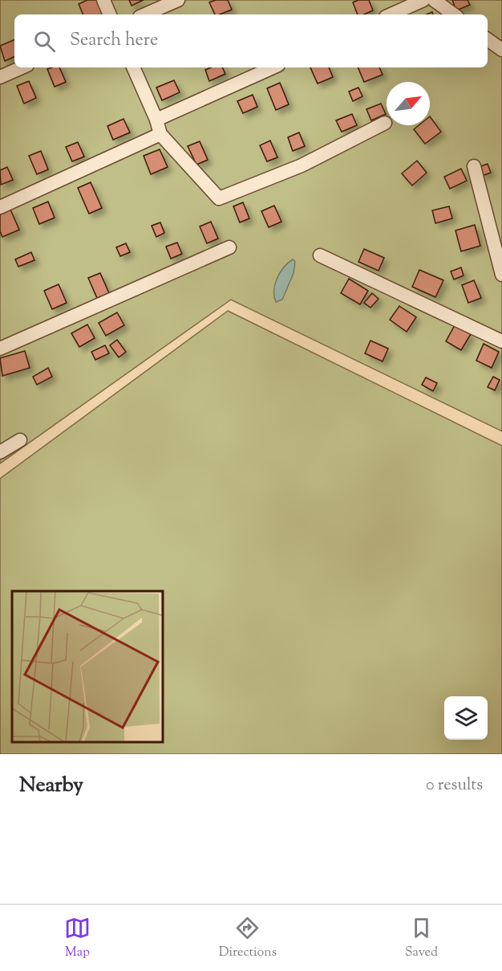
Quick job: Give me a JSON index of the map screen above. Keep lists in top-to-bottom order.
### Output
{
  "north": "top right",
  "page": {
    "search": "Search here",
    "heading": ["Nearby", "0 results"],
    "nav": ["Map", "Directions", "Saved"]
  }
}
